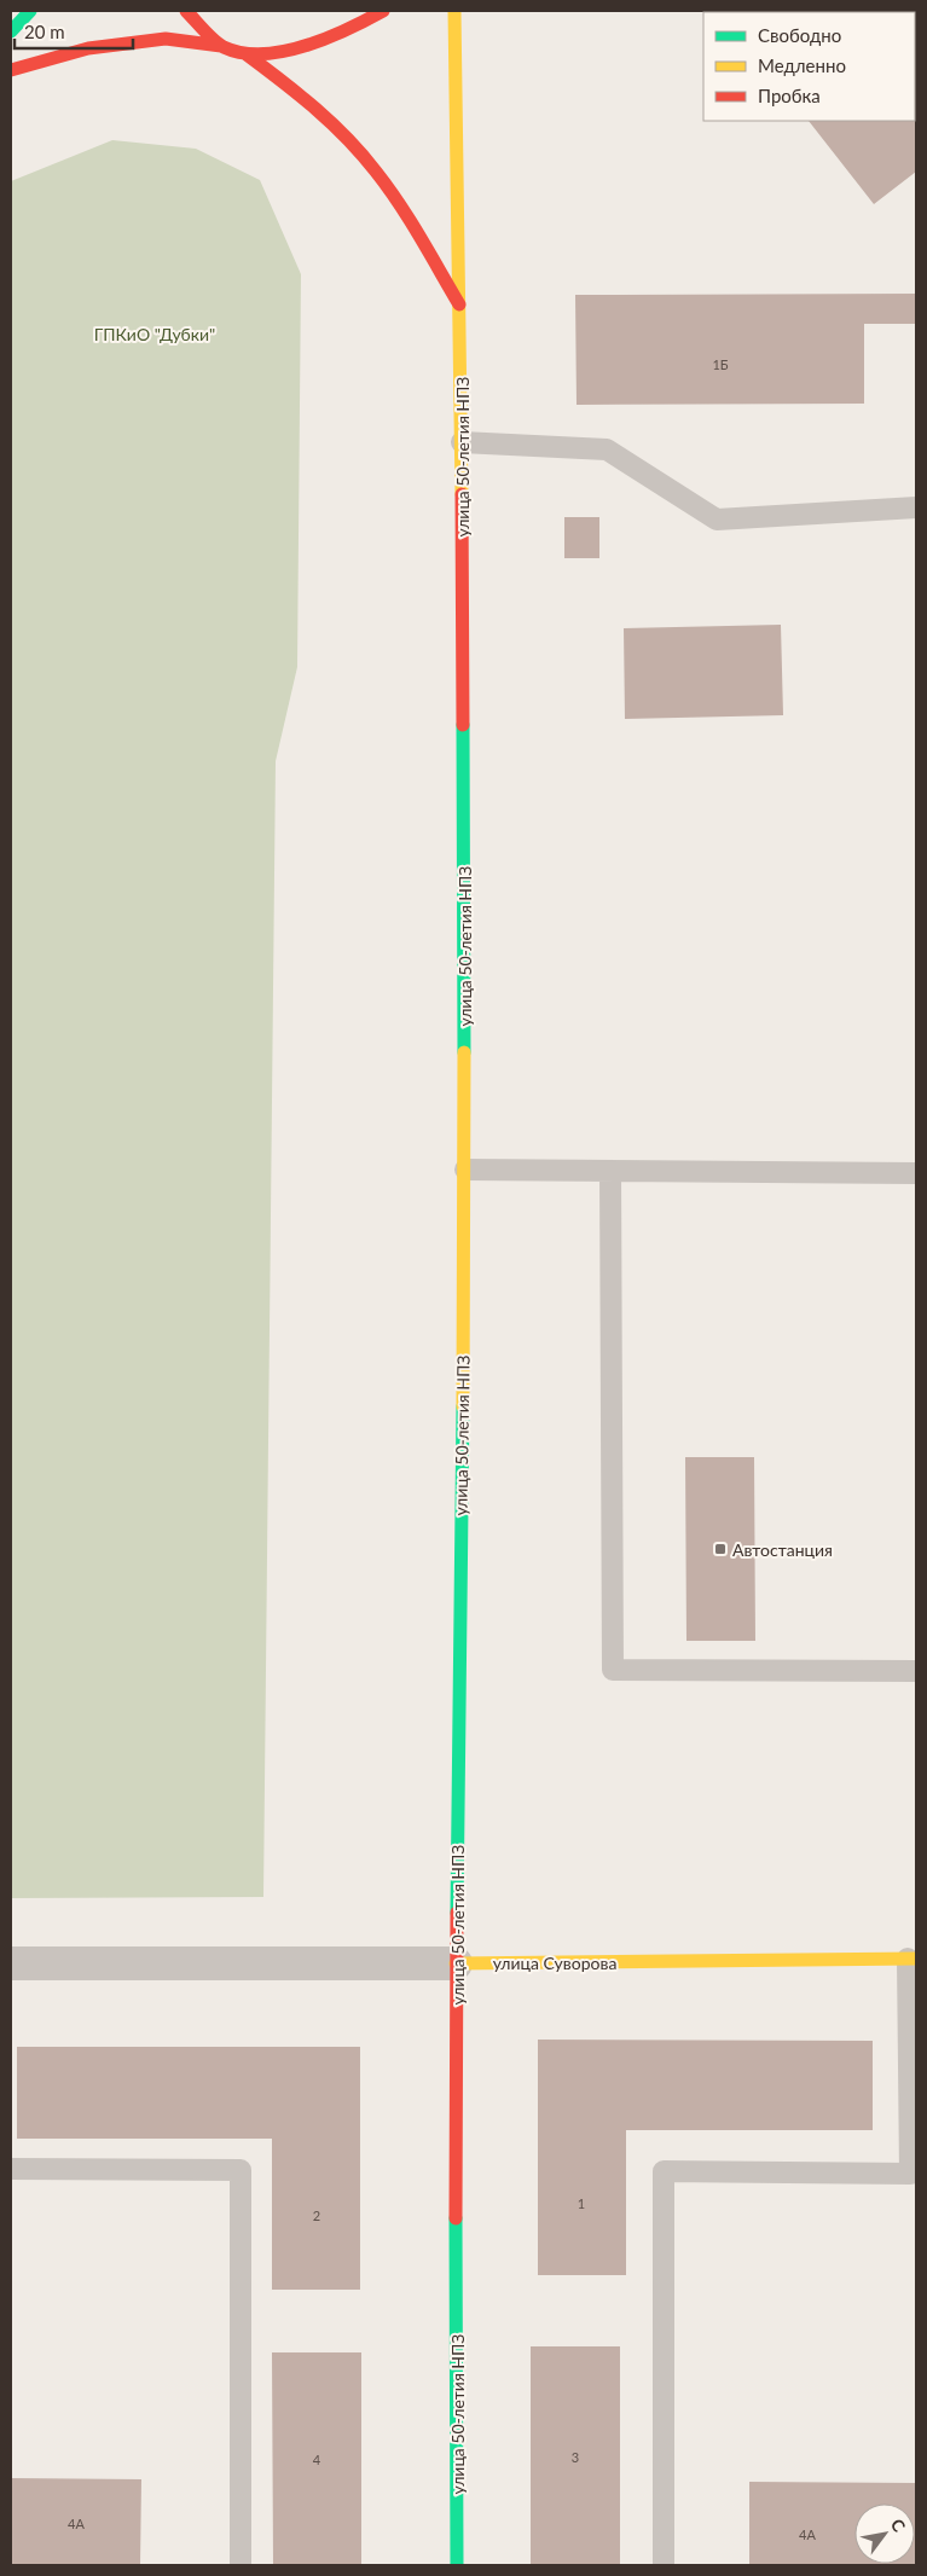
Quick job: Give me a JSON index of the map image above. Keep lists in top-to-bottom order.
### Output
{
  "streets": {
    "main road": ["улица 50-летия НПЗ", "улица Суворова"]
  },
  "crossings": [
    ["улица 50-летия НПЗ", "улица Суворова"]
  ],
  "parks": ["ГПКиО \"Дубки\""],
  "places": {
    "transit": ["Автостанция"]
  },
  "house_numbers": [
    "1Б",
    "1",
    "2",
    "3",
    "4",
    "4А",
    "4А"
  ],
  "legend": ["Свободно", "Медленно", "Пробка"],
  "scale_bar": "20 m",
  "north": "top right"
}
